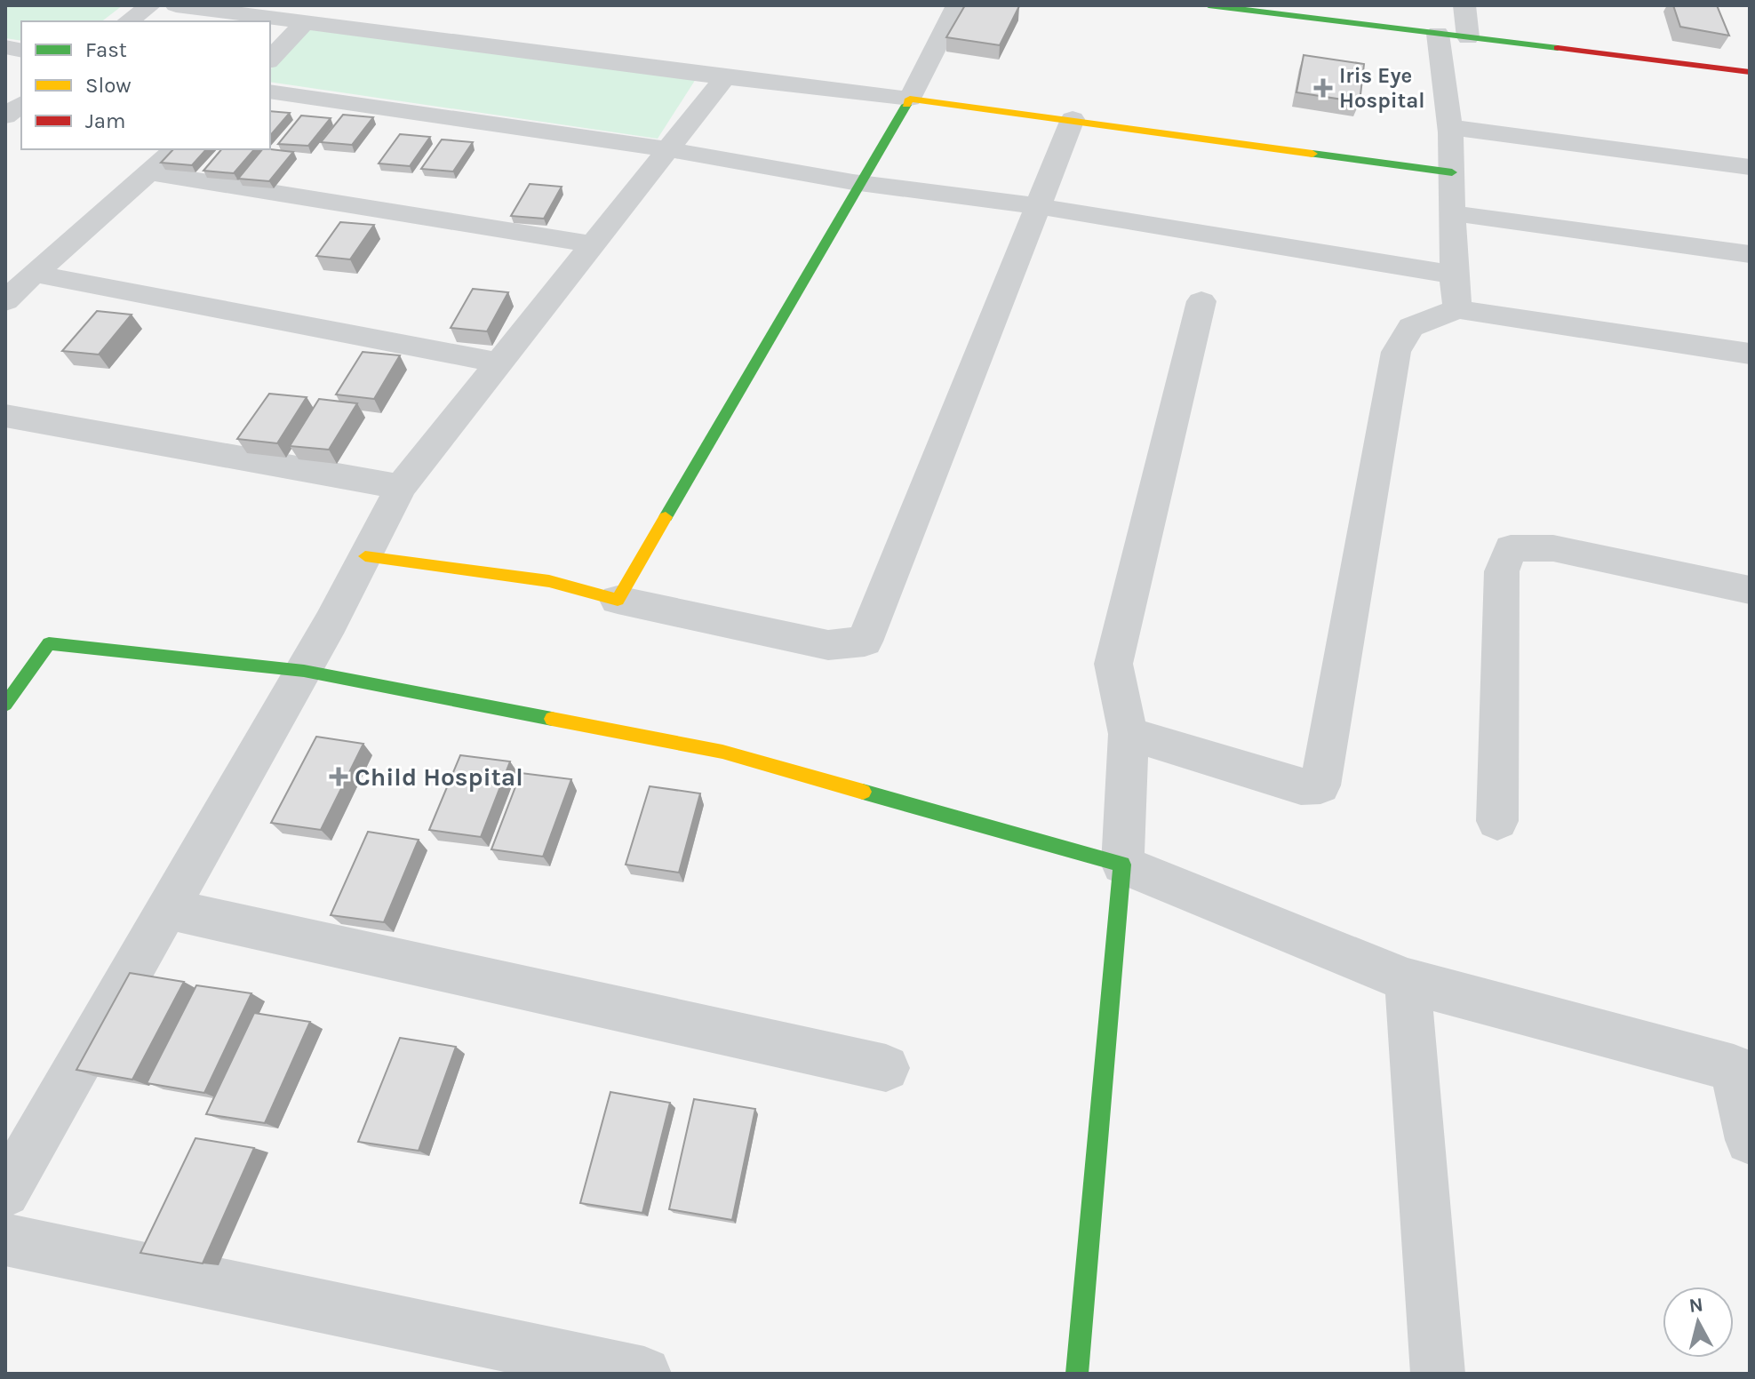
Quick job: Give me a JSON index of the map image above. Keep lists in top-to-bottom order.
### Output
{
  "places": {
    "health": ["Iris Eye Hospital", "Child Hospital"]
  },
  "legend": ["Fast", "Slow", "Jam"],
  "north": "top"
}
